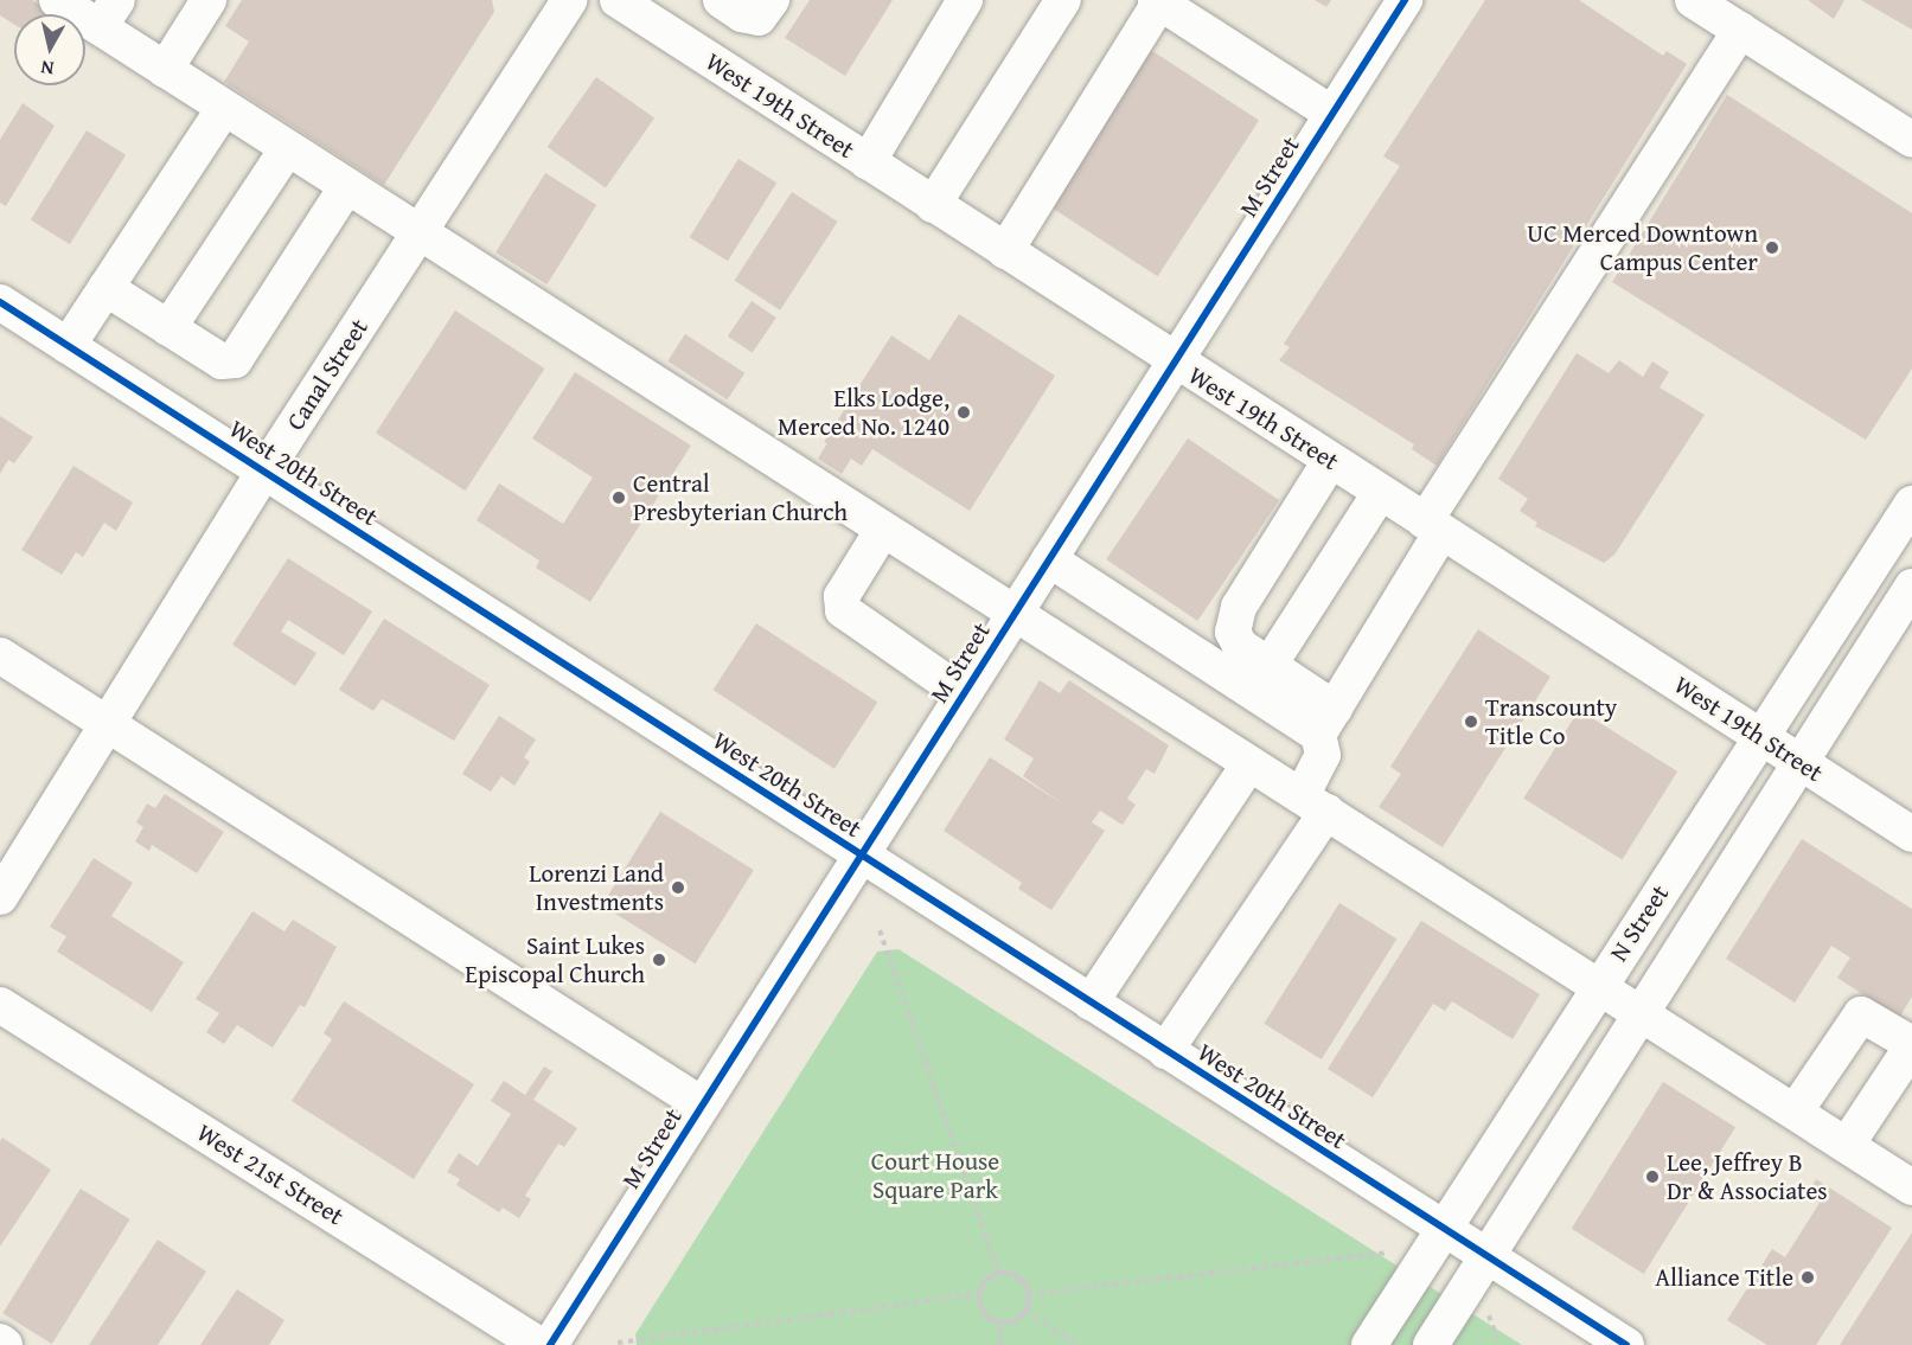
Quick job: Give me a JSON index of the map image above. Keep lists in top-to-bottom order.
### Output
{
  "streets": {
    "street": [
      "West 19th Street",
      "M Street",
      "Canal Street",
      "West 20th Street",
      "N Street",
      "West 21st Street"
    ]
  },
  "crossings": [
    ["West 19th Street", "M Street"],
    ["West 19th Street", "N Street"],
    ["M Street", "West 20th Street"],
    ["Canal Street", "West 20th Street"],
    ["West 20th Street", "N Street"]
  ],
  "parks": ["Court House Square Park"],
  "places": [
    "UC Merced Downtown Campus Center",
    "Elks Lodge, Merced No. 1240",
    "Central Presbyterian Church",
    "Transcounty Title Co",
    "Lorenzi Land Investments",
    "Saint Lukes Episcopal Church",
    "Lee, Jeffrey B Dr & Associates",
    "Alliance Title"
  ],
  "north": "bottom"
}
